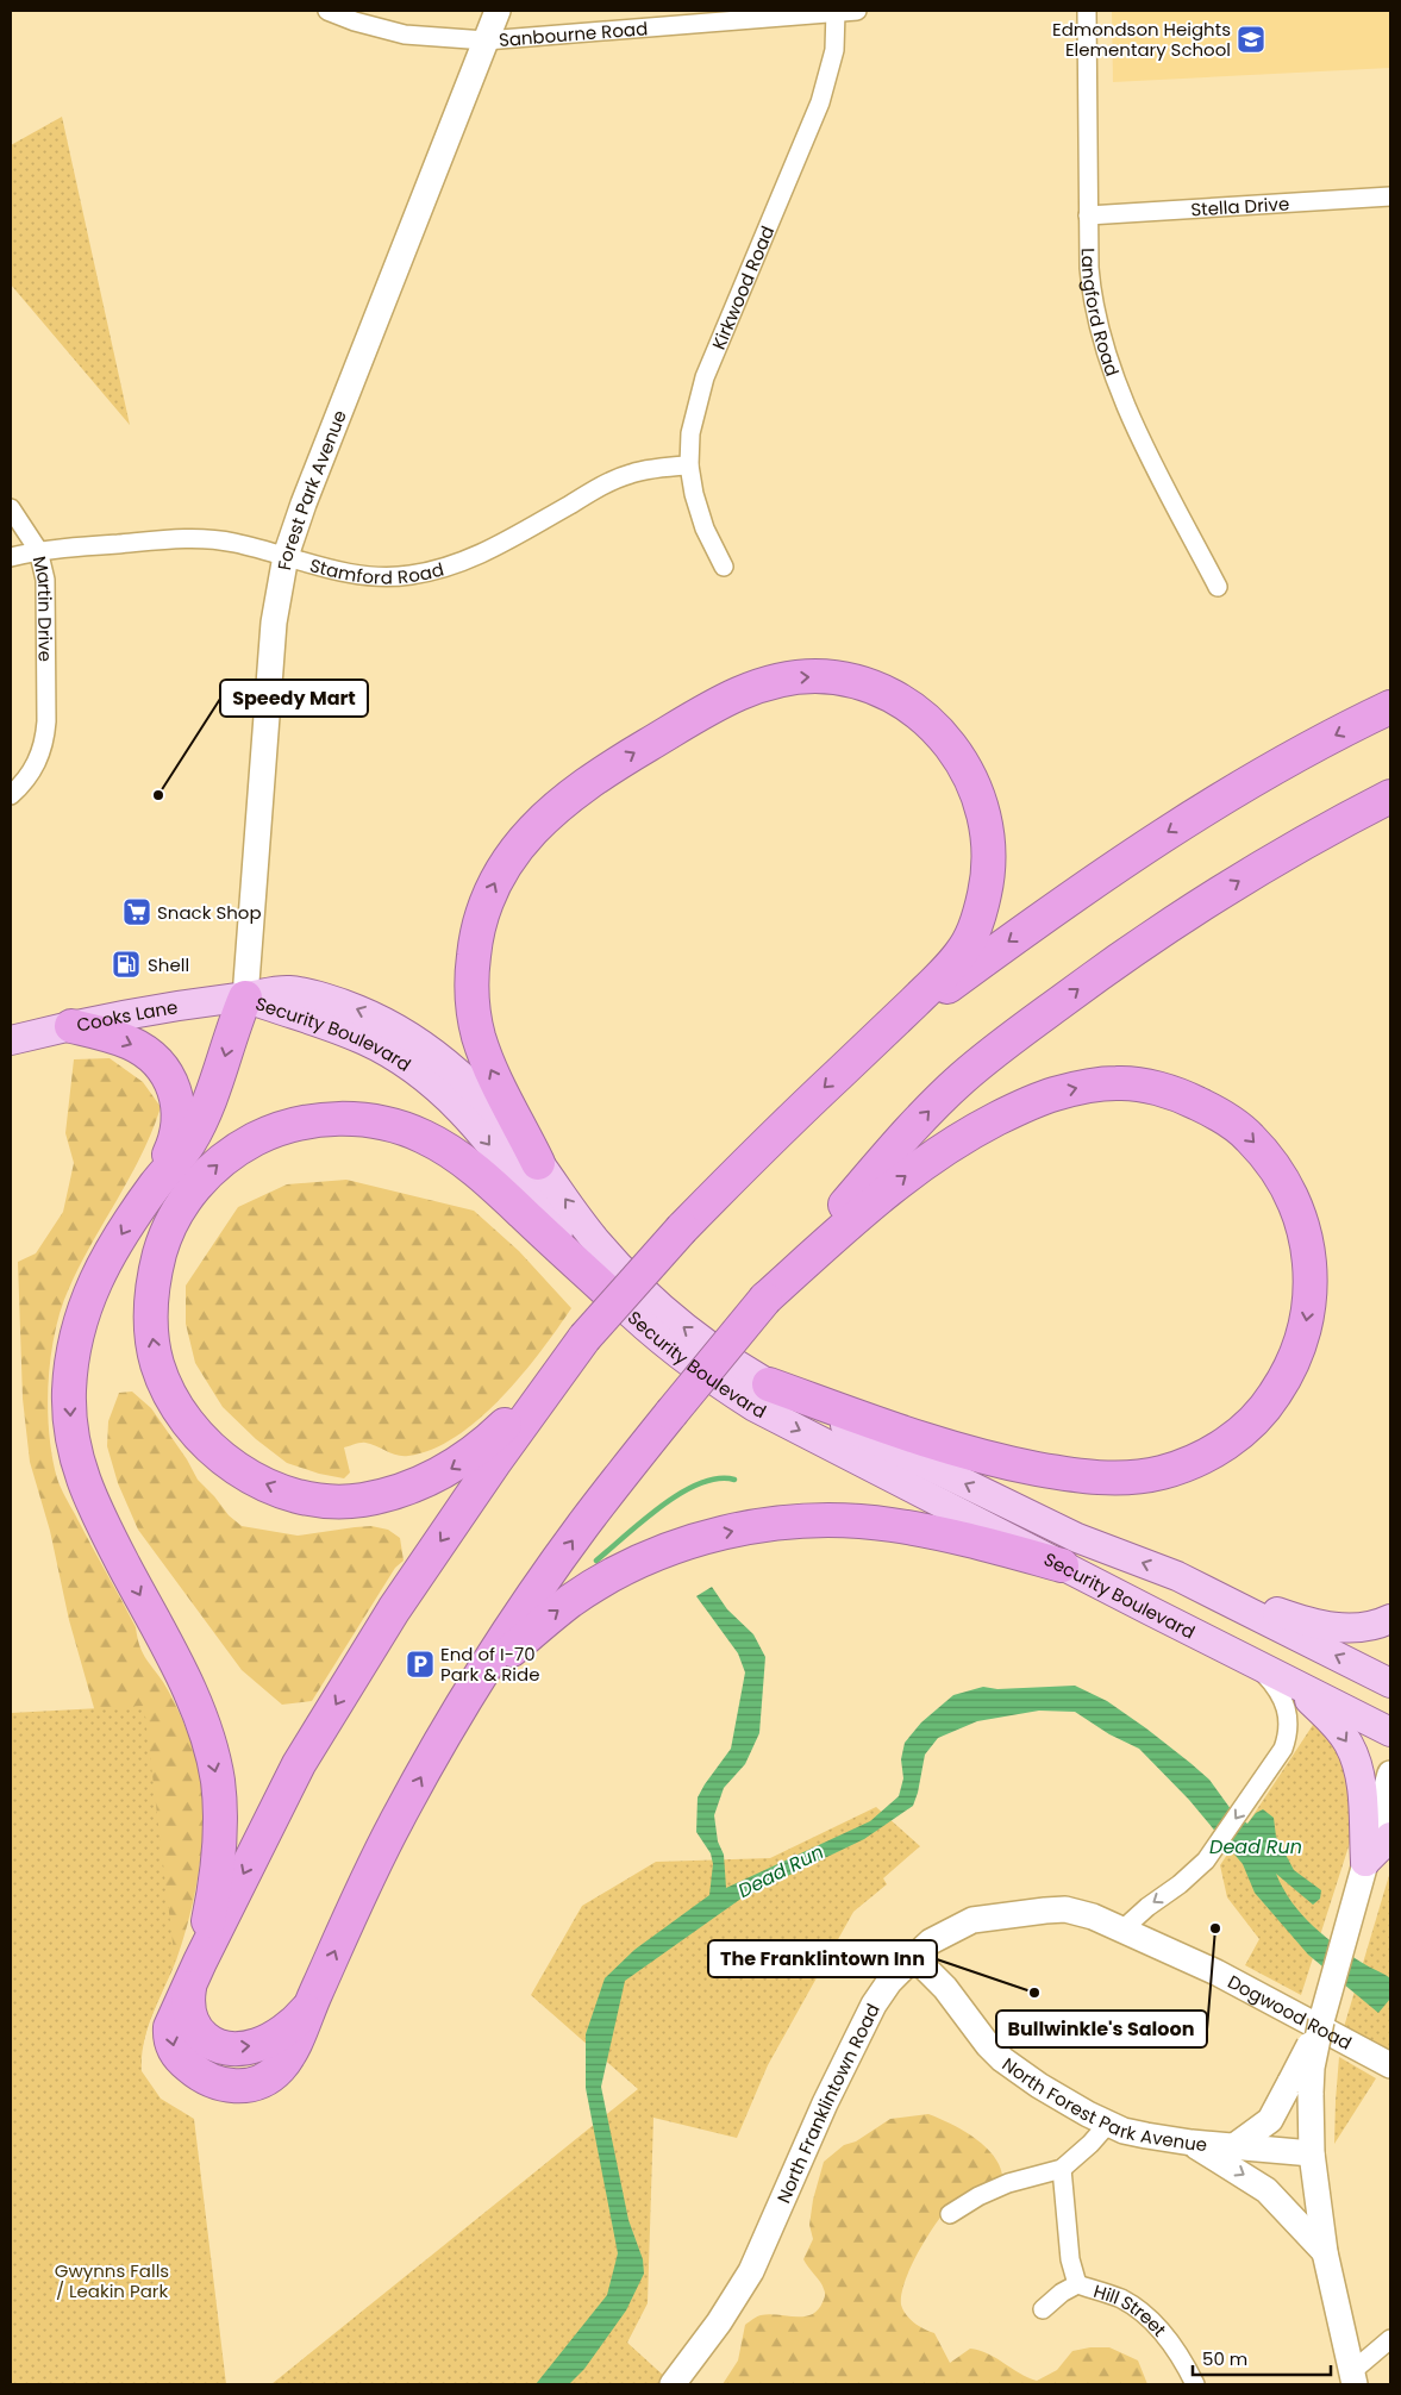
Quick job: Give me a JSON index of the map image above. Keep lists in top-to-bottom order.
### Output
{
  "streets": {
    "main road": ["Cooks Lane", "Security Boulevard"],
    "street": [
      "Sanbourne Road",
      "Stella Drive",
      "Kirkwood Road",
      "Langford Road",
      "Forest Park Avenue",
      "Stamford Road",
      "Martin Drive",
      "Dogwood Road",
      "North Forest Park Avenue",
      "North Franklintown Road",
      "Hill Street"
    ]
  },
  "crossings": [
    ["Sanbourne Road", "Kirkwood Road"],
    ["Sanbourne Road", "Forest Park Avenue"],
    ["Stella Drive", "Langford Road"],
    ["Kirkwood Road", "Stamford Road"],
    ["Forest Park Avenue", "Stamford Road"],
    ["Forest Park Avenue", "Cooks Lane"],
    ["Forest Park Avenue", "Security Boulevard"],
    ["Stamford Road", "Martin Drive"],
    ["Cooks Lane", "Security Boulevard"],
    ["Dogwood Road", "North Franklintown Road"],
    ["North Forest Park Avenue", "North Franklintown Road"]
  ],
  "water": ["Dead Run"],
  "parks": ["Gwynns Falls / Leakin Park"],
  "places": {
    "school or university": ["Edmondson Heights Elementary School"],
    "other": ["Speedy Mart", "Bullwinkle's Saloon", "The Franklintown Inn"],
    "supermarket": ["Snack Shop"],
    "fuel station": ["Shell"],
    "parking": ["End of I-70 Park & Ride"]
  },
  "scale_bar": "50 m"
}
